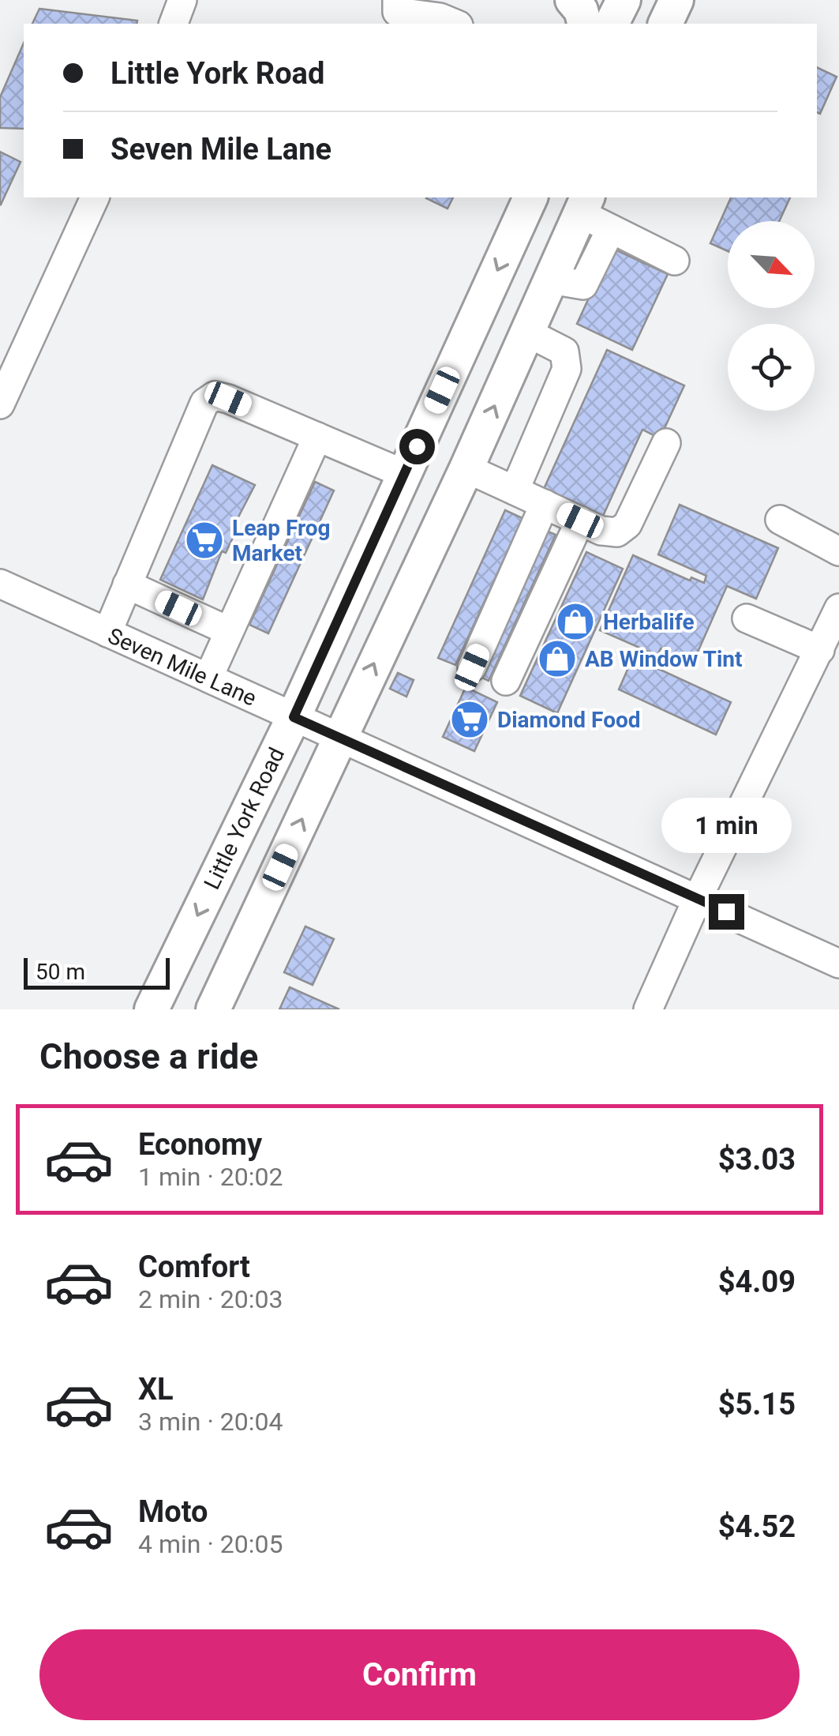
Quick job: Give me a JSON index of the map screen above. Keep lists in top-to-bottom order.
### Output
{
  "streets": {
    "main road": ["Little York Road"],
    "street": ["Seven Mile Lane"]
  },
  "crossings": [
    ["Seven Mile Lane", "Little York Road"]
  ],
  "places": {
    "supermarket": ["Leap Frog Market", "Diamond Food"],
    "shop": ["Herbalife", "AB Window Tint"]
  },
  "scale_bar": "50 m",
  "north": "bottom right",
  "page": {
    "banner": ["Little York Road", "Seven Mile Lane"],
    "bubble": "1 min",
    "scale": "50 m",
    "heading": "Choose a ride",
    "list": [
      {
        "name": "Economy",
        "note": "1 min · 20:02",
        "value": "$3.03"
      },
      {
        "name": "Comfort",
        "note": "2 min · 20:03",
        "value": "$4.09"
      },
      {
        "name": "XL",
        "note": "3 min · 20:04",
        "value": "$5.15"
      },
      {
        "name": "Moto",
        "note": "4 min · 20:05",
        "value": "$4.52"
      }
    ],
    "buttons": "Confirm"
  }
}
